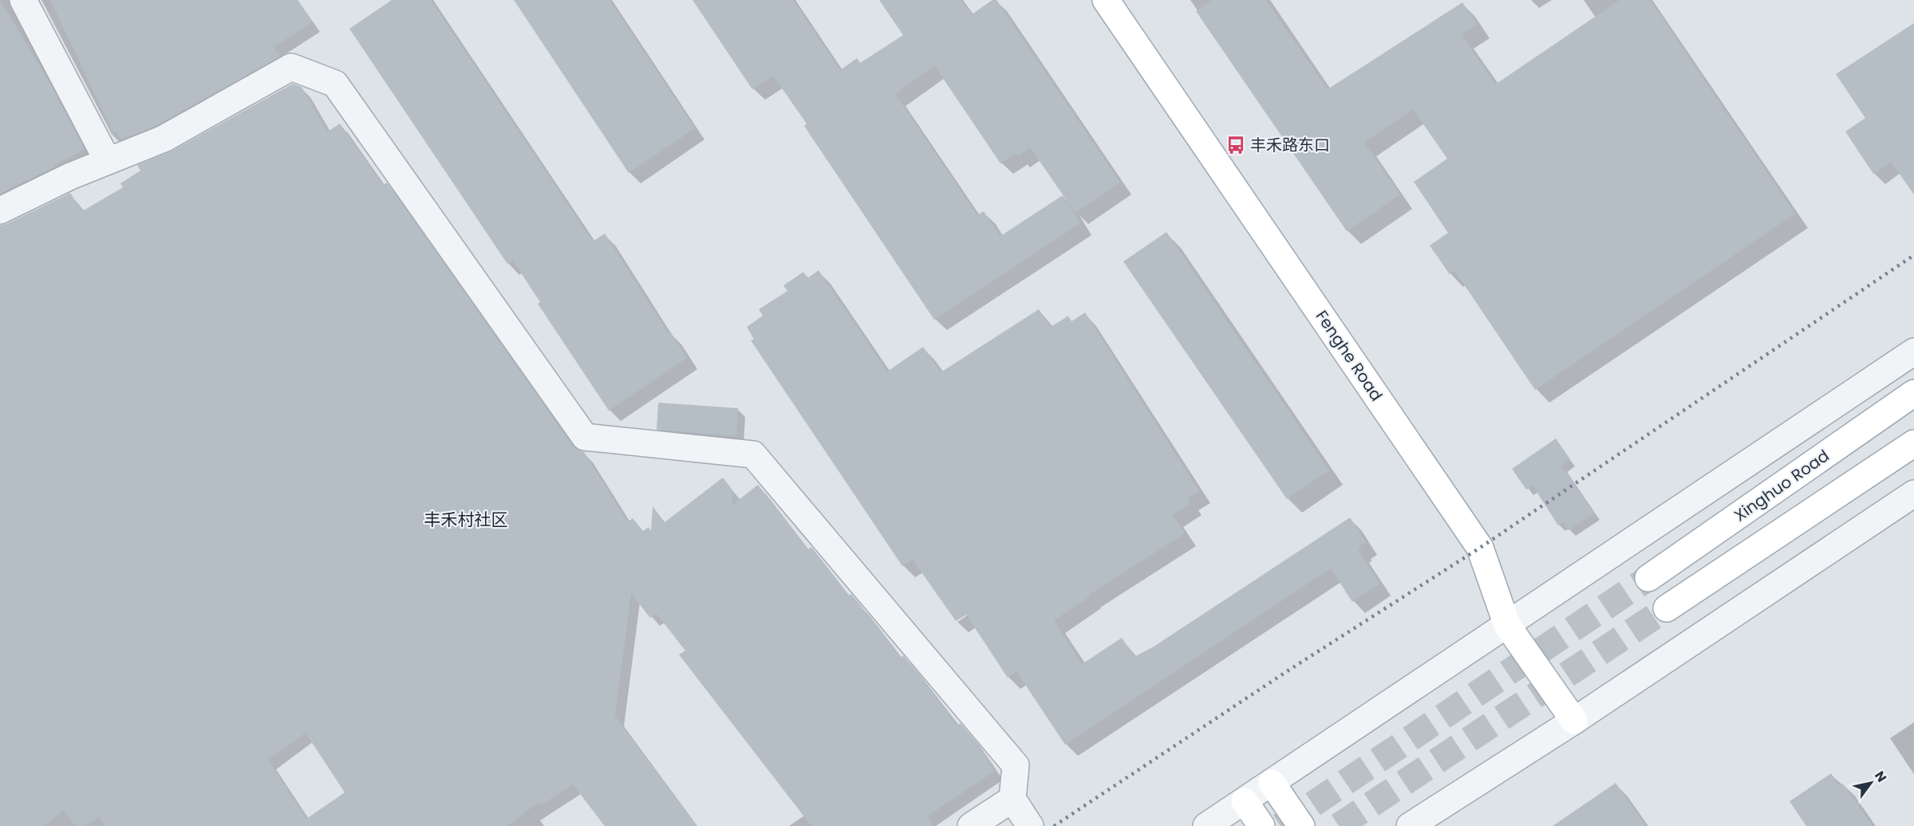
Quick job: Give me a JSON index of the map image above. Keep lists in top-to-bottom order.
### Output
{
  "streets": {
    "main road": ["Fenghe Road", "Xinghuo Road"]
  },
  "districts": ["丰禾村社区"],
  "places": {
    "bus stop": ["丰禾路东口"]
  },
  "north": "top right"
}
